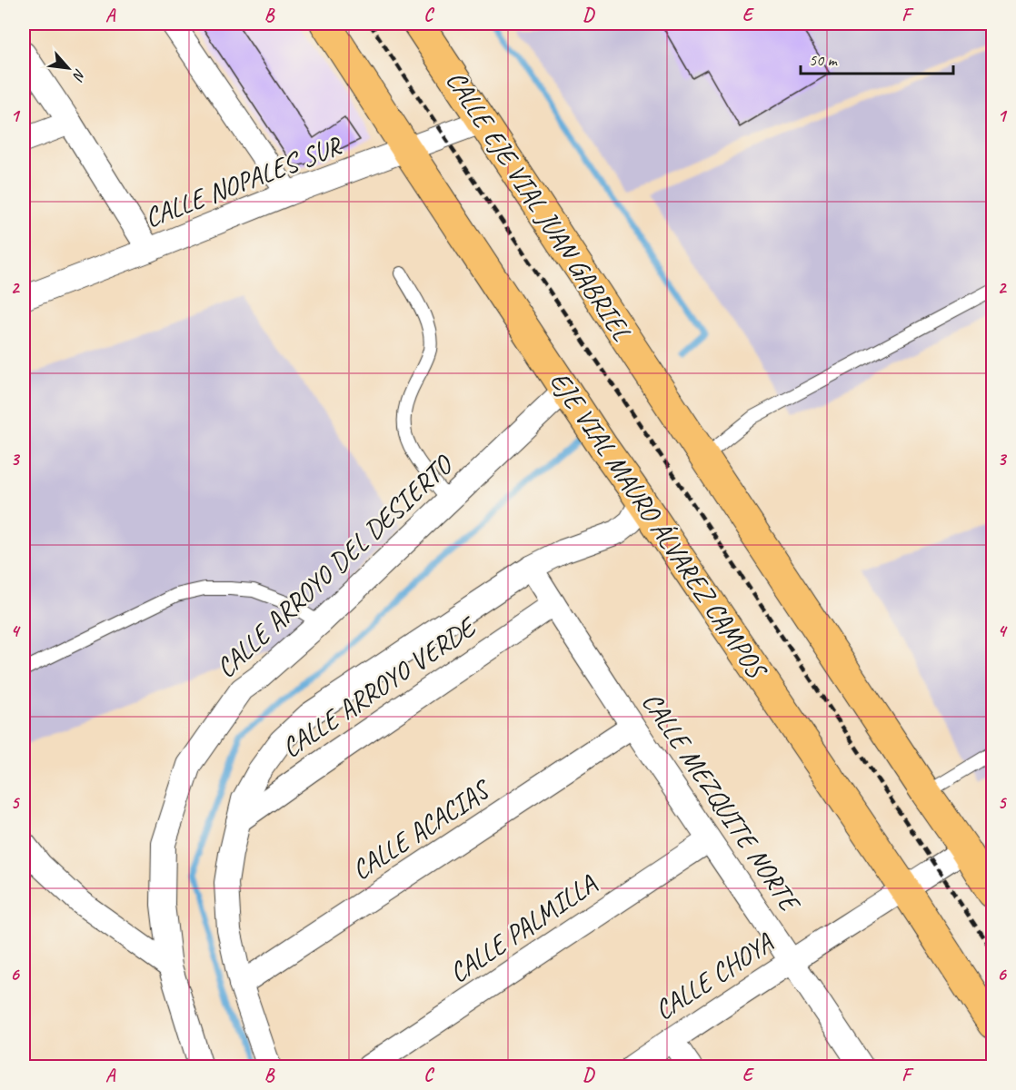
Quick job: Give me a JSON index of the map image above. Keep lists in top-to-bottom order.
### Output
{
  "streets": {
    "main road": ["CALLE EJE VIAL JUAN GABRIEL", "EJE VIAL MAURO ÁLVAREZ CAMPOS"],
    "street": [
      "CALLE NOPALES SUR",
      "CALLE ARROYO DEL DESIERTO",
      "CALLE ARROYO VERDE",
      "CALLE MEZQUITE NORTE",
      "CALLE ACACIAS",
      "CALLE PALMILLA",
      "CALLE CHOYA"
    ]
  },
  "crossings": [
    ["CALLE NOPALES SUR", "CALLE EJE VIAL JUAN GABRIEL"],
    ["CALLE NOPALES SUR", "EJE VIAL MAURO ÁLVAREZ CAMPOS"],
    ["EJE VIAL MAURO ÁLVAREZ CAMPOS", "CALLE ARROYO DEL DESIERTO"],
    ["EJE VIAL MAURO ÁLVAREZ CAMPOS", "CALLE CHOYA"],
    ["CALLE ARROYO VERDE", "CALLE MEZQUITE NORTE"],
    ["CALLE MEZQUITE NORTE", "CALLE ACACIAS"],
    ["CALLE MEZQUITE NORTE", "CALLE PALMILLA"],
    ["CALLE MEZQUITE NORTE", "CALLE CHOYA"]
  ],
  "scale_bar": "50 m",
  "north": "bottom right",
  "grid": {
    "columns": [
      "A",
      "B",
      "C",
      "D",
      "E",
      "F"
    ],
    "rows": [
      "1",
      "2",
      "3",
      "4",
      "5",
      "6"
    ]
  }
}
